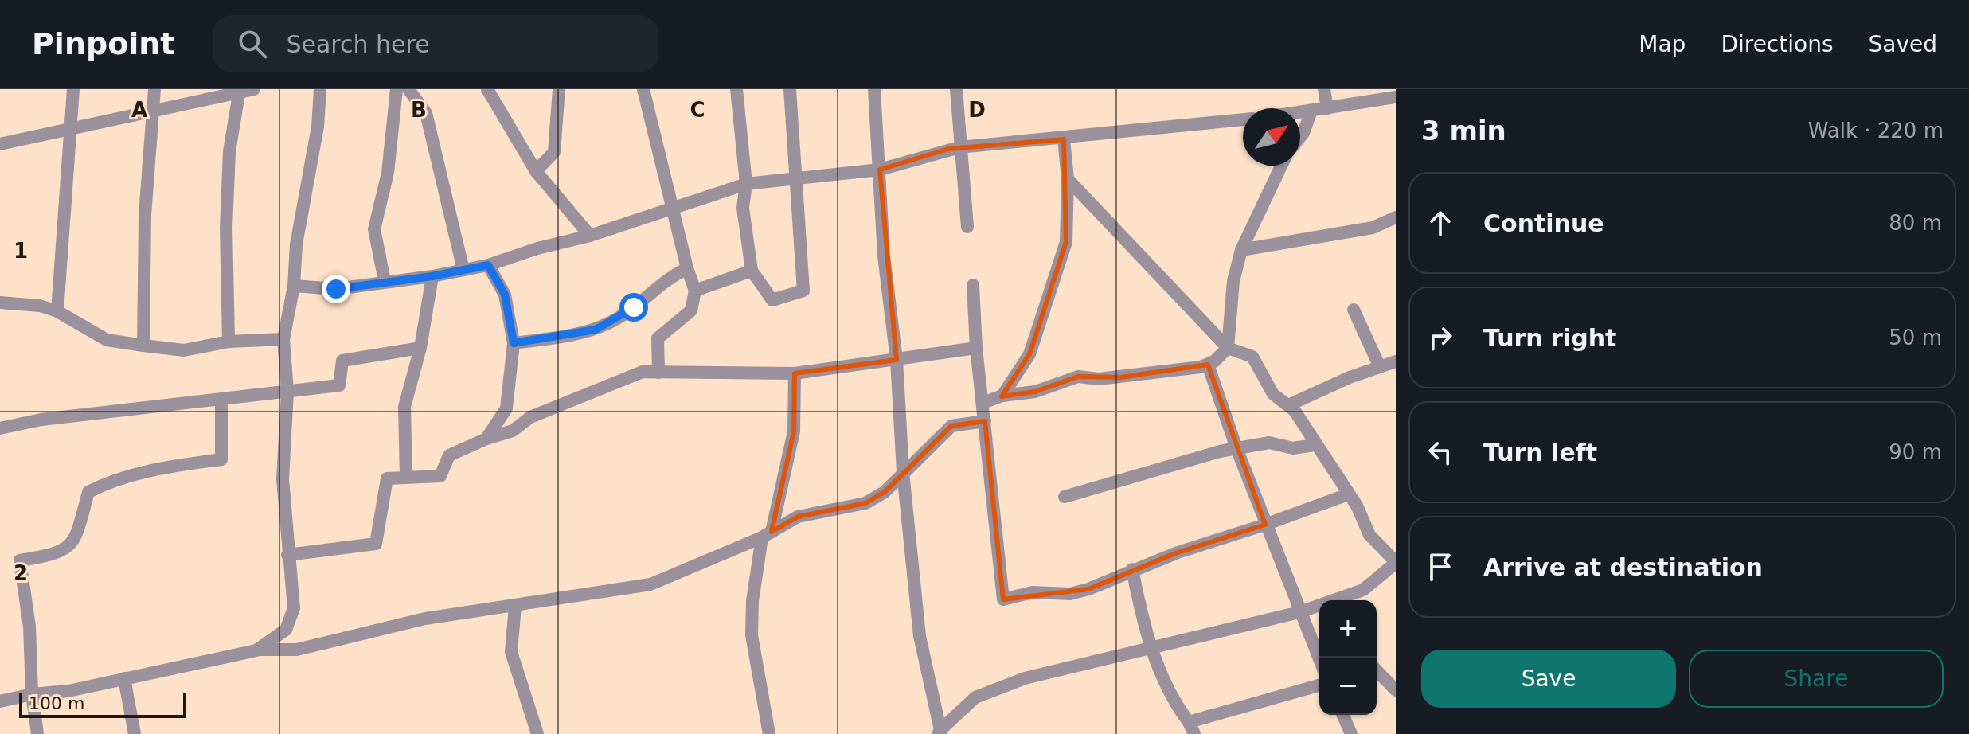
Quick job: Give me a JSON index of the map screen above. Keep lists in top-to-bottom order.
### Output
{
  "scale_bar": "100 m",
  "north": "top right",
  "page": {
    "header": "Pinpoint",
    "search": "Search here",
    "nav": ["Map", "Directions", "Saved"],
    "heading": ["3 min", "Walk · 220 m"],
    "list": [
      ["Continue", "80 m"],
      ["Turn right", "50 m"],
      ["Turn left", "90 m"],
      "Arrive at destination"
    ],
    "map_buttons": ["+", "−"],
    "buttons": ["Save", "Share"],
    "scale": "100 m"
  },
  "grid": {
    "columns": [
      "A",
      "B",
      "C",
      "D"
    ],
    "rows": ["1", "2"]
  }
}
